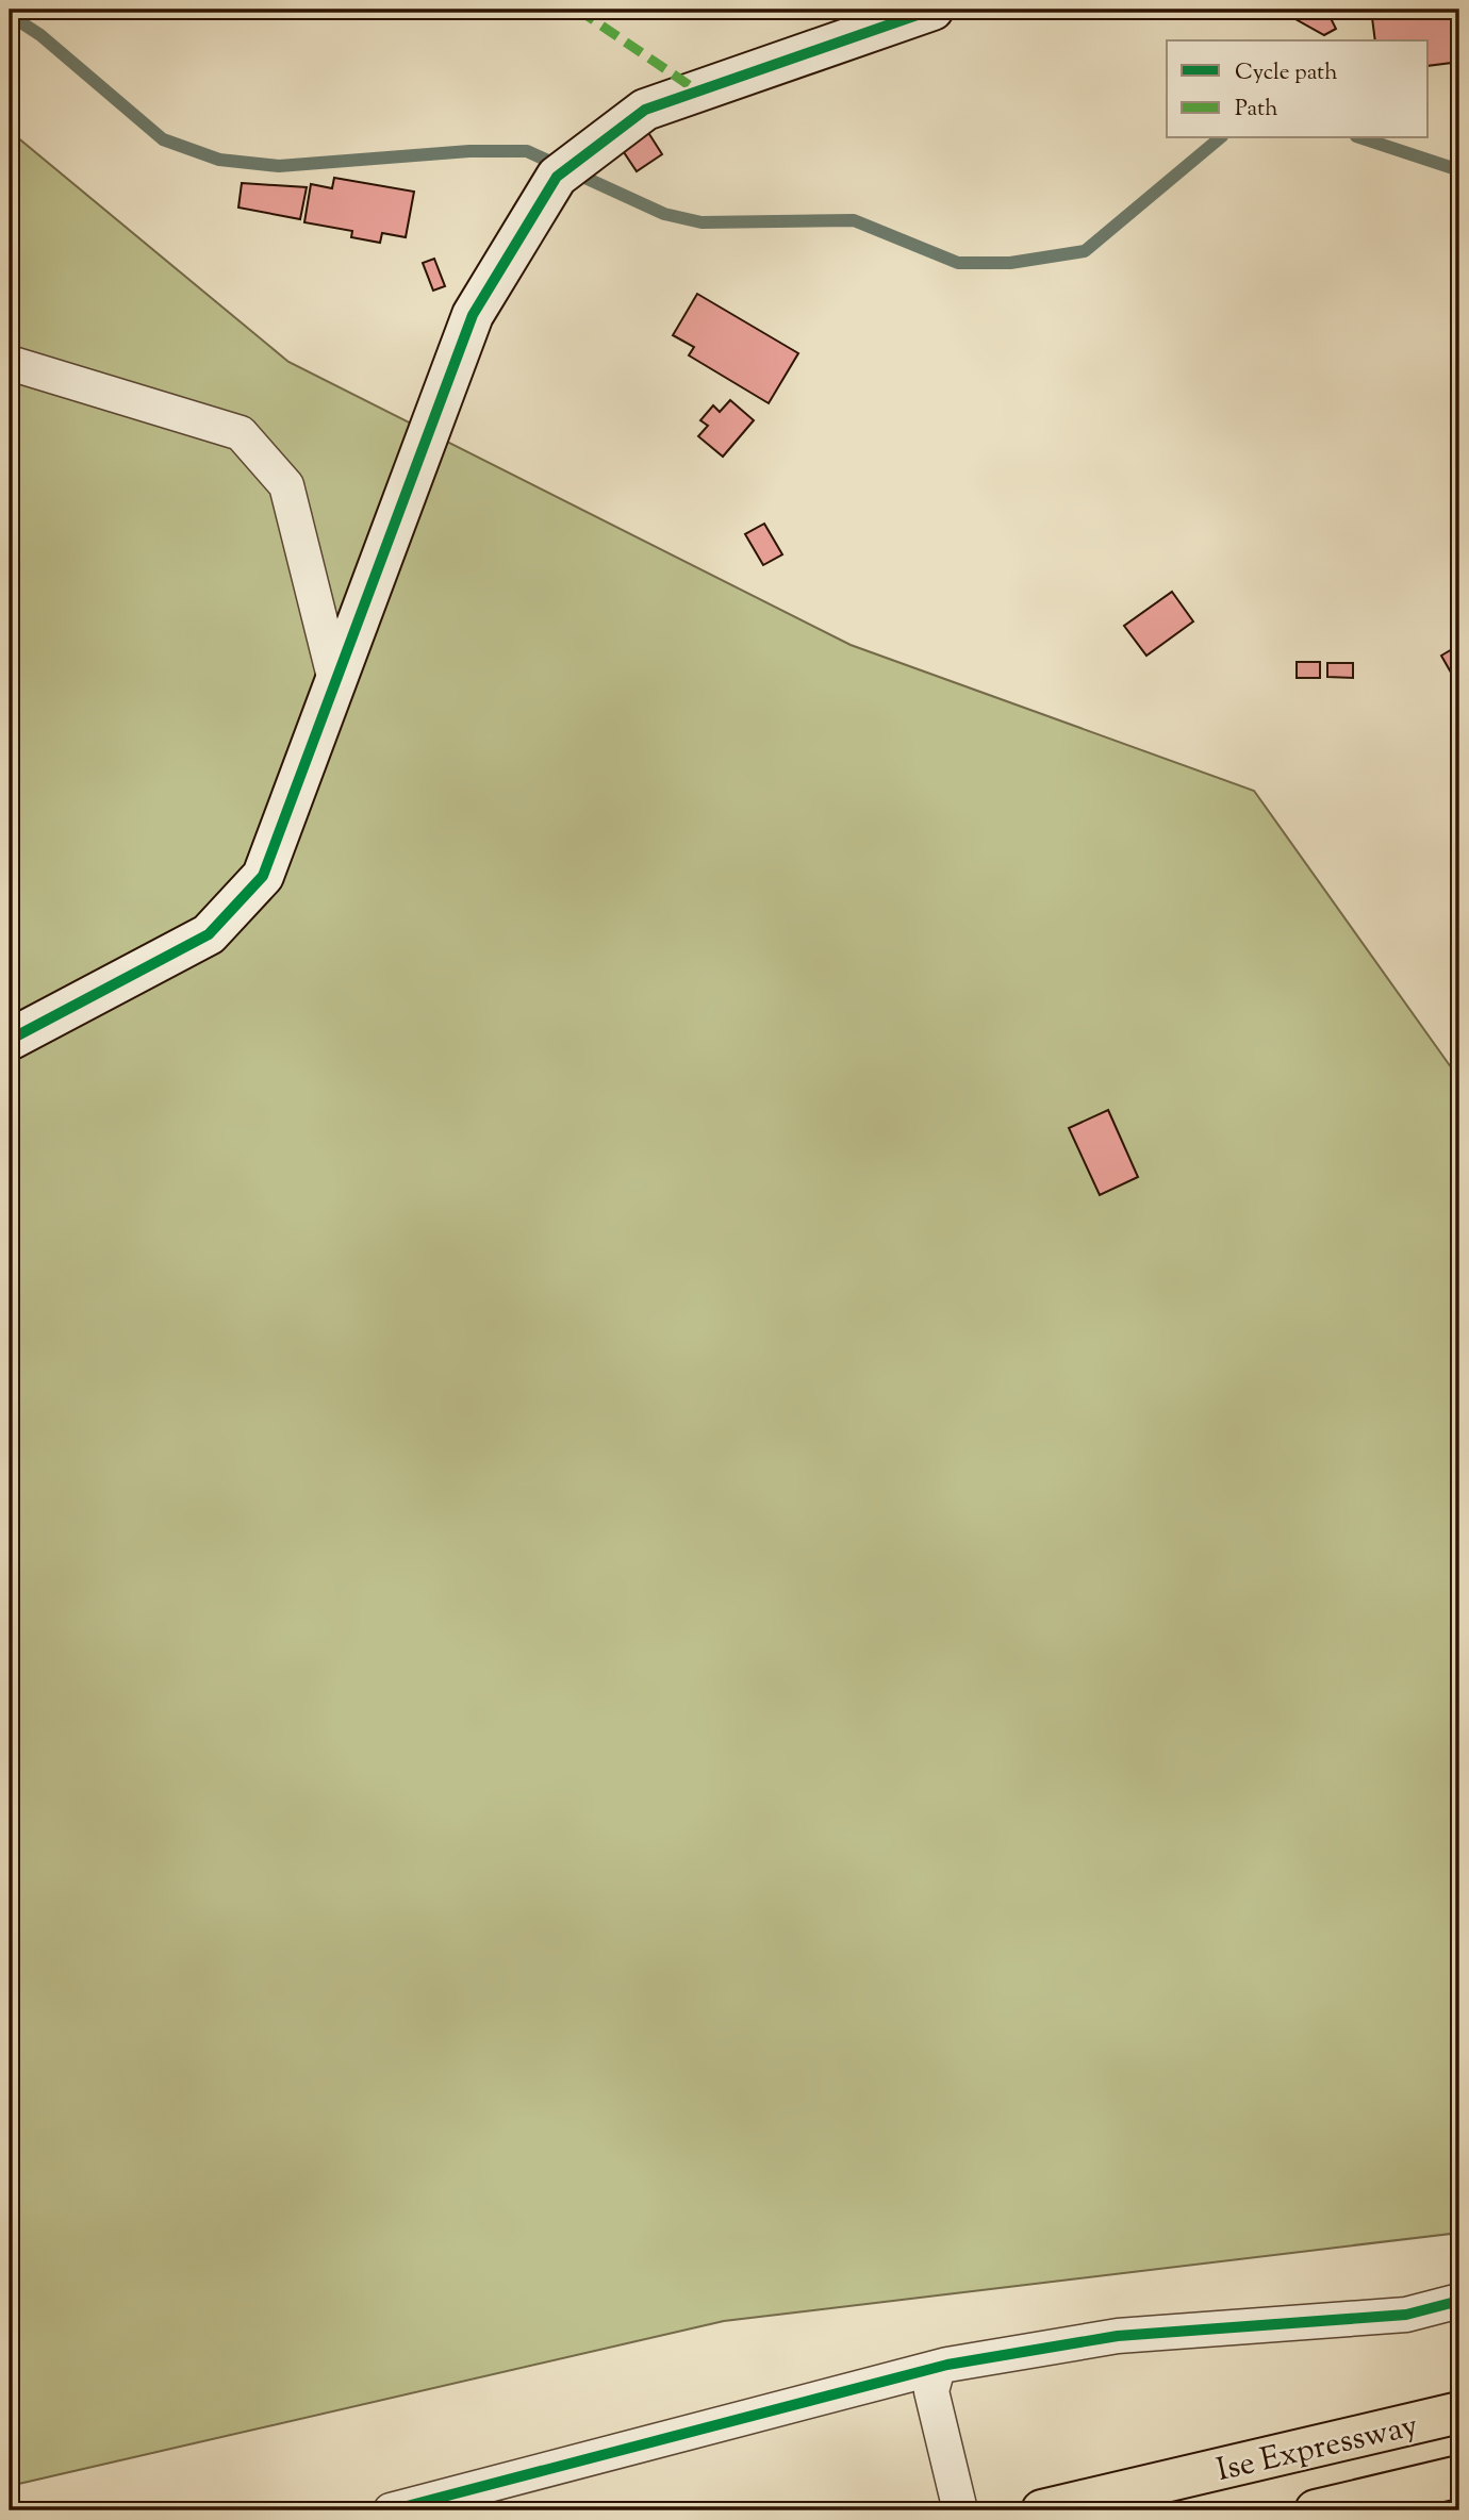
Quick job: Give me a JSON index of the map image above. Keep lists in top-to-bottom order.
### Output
{
  "streets": {
    "highway": ["Ise Expressway"]
  },
  "legend": ["Cycle path", "Path"]
}
